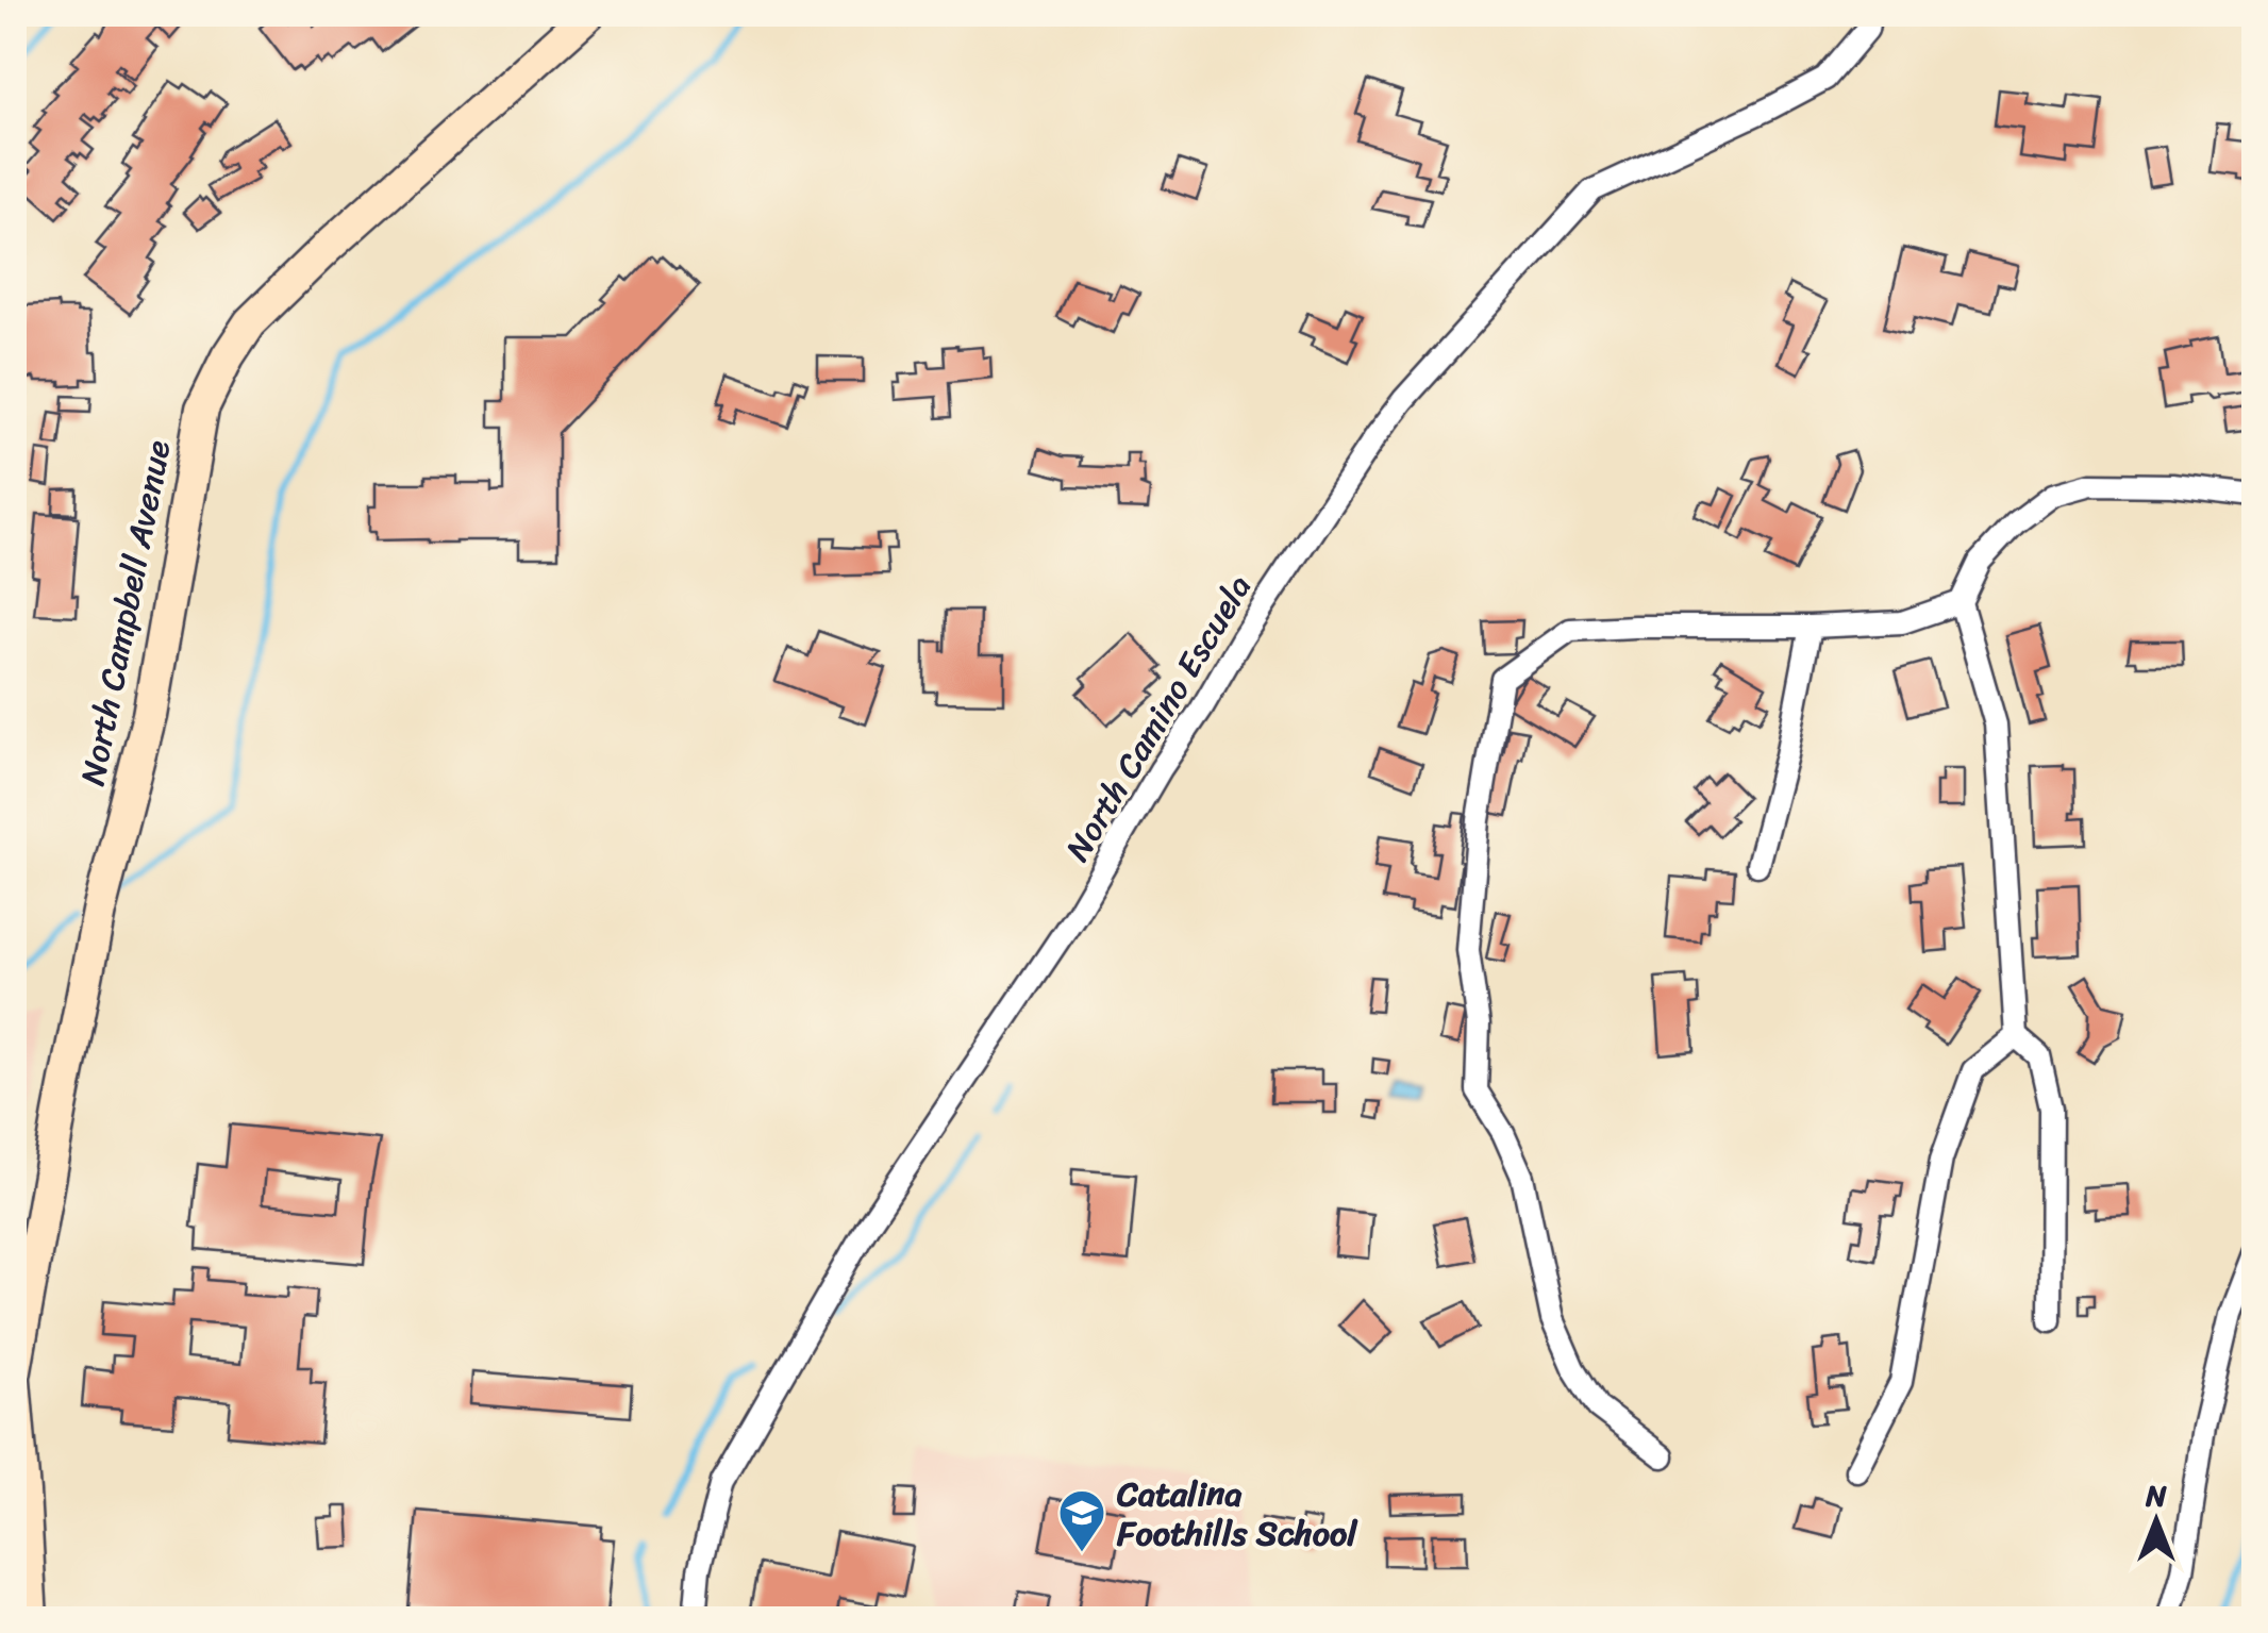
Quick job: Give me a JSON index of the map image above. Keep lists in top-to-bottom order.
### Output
{
  "streets": {
    "main road": ["North Campbell Avenue"],
    "street": ["North Camino Escuela"]
  },
  "places": {
    "school or university": ["Catalina Foothills School"]
  },
  "north": "top"
}
